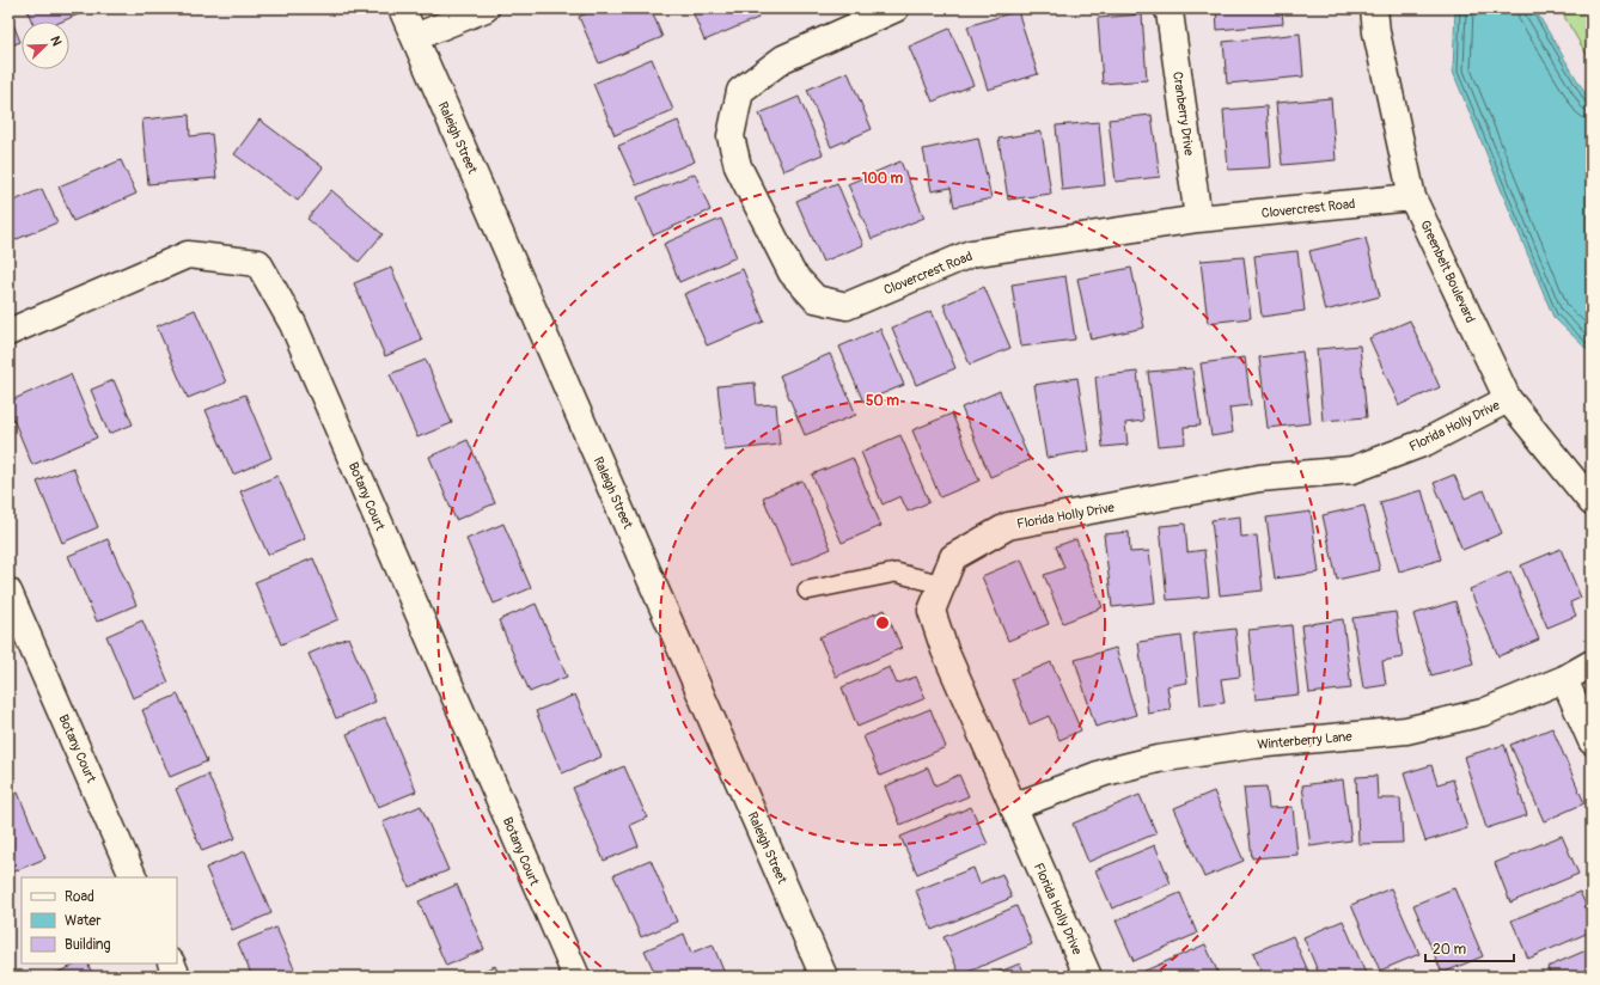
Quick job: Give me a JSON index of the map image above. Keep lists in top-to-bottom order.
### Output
{
  "streets": {
    "street": [
      "Cranberry Drive",
      "Raleigh Street",
      "Clovercrest Road",
      "Greenbelt Boulevard",
      "Florida Holly Drive",
      "Botany Court",
      "Winterberry Lane"
    ]
  },
  "crossings": [
    ["Cranberry Drive", "Clovercrest Road"],
    ["Clovercrest Road", "Greenbelt Boulevard"],
    ["Greenbelt Boulevard", "Florida Holly Drive"],
    ["Florida Holly Drive", "Winterberry Lane"]
  ],
  "legend": ["Road", "Water", "Building"],
  "scale_bar": "20 m",
  "north": "top right",
  "rings": ["100 m", "50 m"]
}
